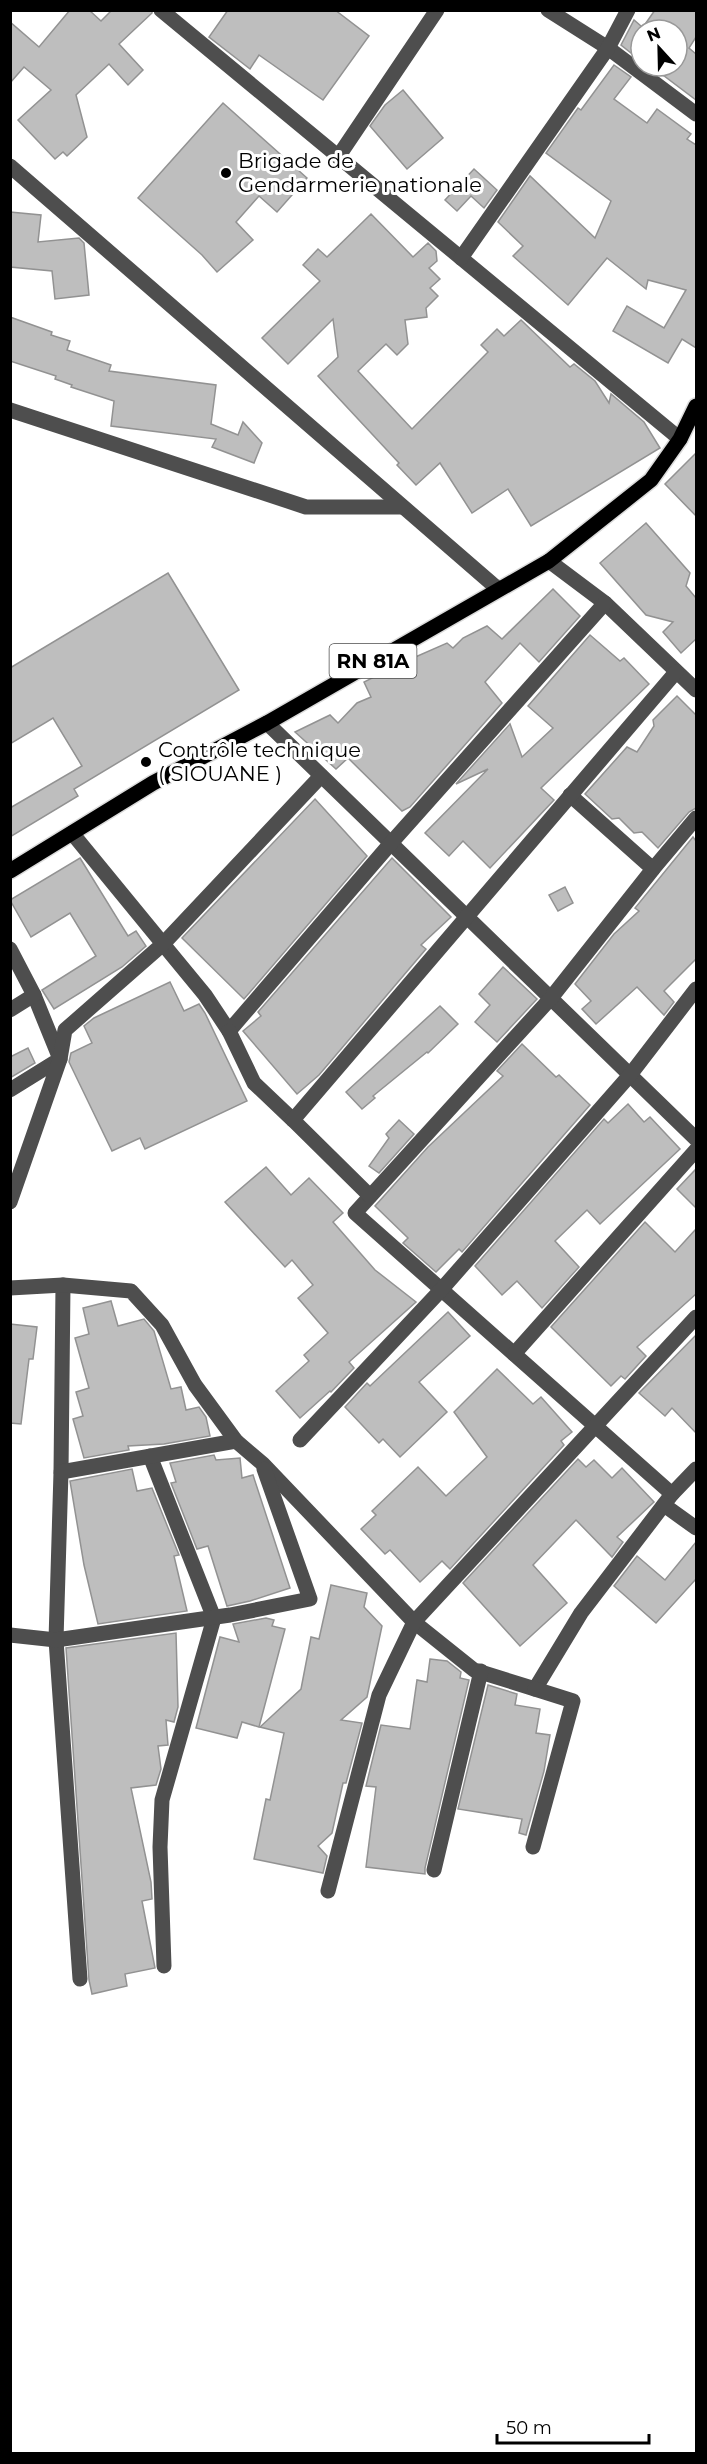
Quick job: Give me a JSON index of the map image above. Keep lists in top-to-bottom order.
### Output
{
  "streets": {
    "main road": ["RN 81A"]
  },
  "places": ["Brigade de Gendarmerie nationale", "Contrôle technique ( SIOUANE )"],
  "scale_bar": "50 m",
  "north": "top"
}
